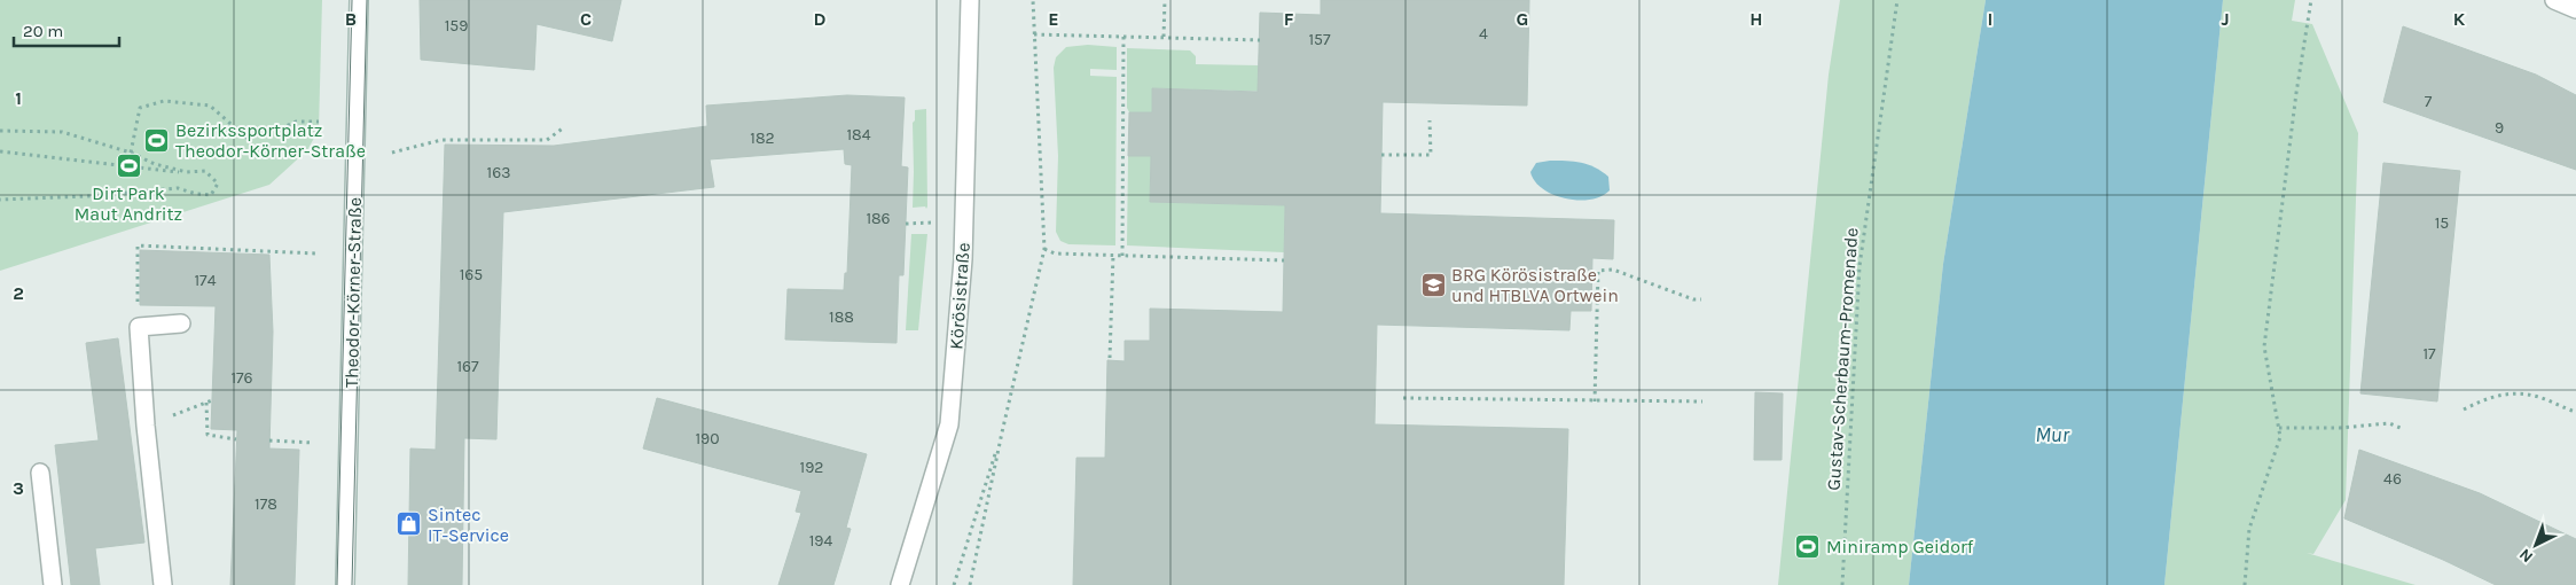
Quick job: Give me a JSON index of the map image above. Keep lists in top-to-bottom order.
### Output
{
  "streets": {
    "street": ["Theodor-Körner-Straße", "Körösistraße"],
    "path": ["Gustav-Scherbaum-Promenade"]
  },
  "water": ["Mur"],
  "places": {
    "sports": ["Bezirkssportplatz Theodor-Körner-Straße", "Dirt Park Maut Andritz", "Miniramp Geidorf"],
    "school or university": ["BRG Körösistraße und HTBLVA Ortwein"],
    "shop": ["Sintec IT-Service"]
  },
  "house_numbers": [
    "159",
    "4",
    "157",
    "7",
    "9",
    "184",
    "182",
    "163",
    "186",
    "15",
    "165",
    "174",
    "188",
    "17",
    "167",
    "176",
    "190",
    "192",
    "46",
    "178",
    "194"
  ],
  "scale_bar": "20 m",
  "north": "bottom left",
  "grid": {
    "columns": [
      "B",
      "C",
      "D",
      "E",
      "F",
      "G",
      "H",
      "I",
      "J",
      "K"
    ],
    "rows": ["1", "2", "3"]
  }
}
